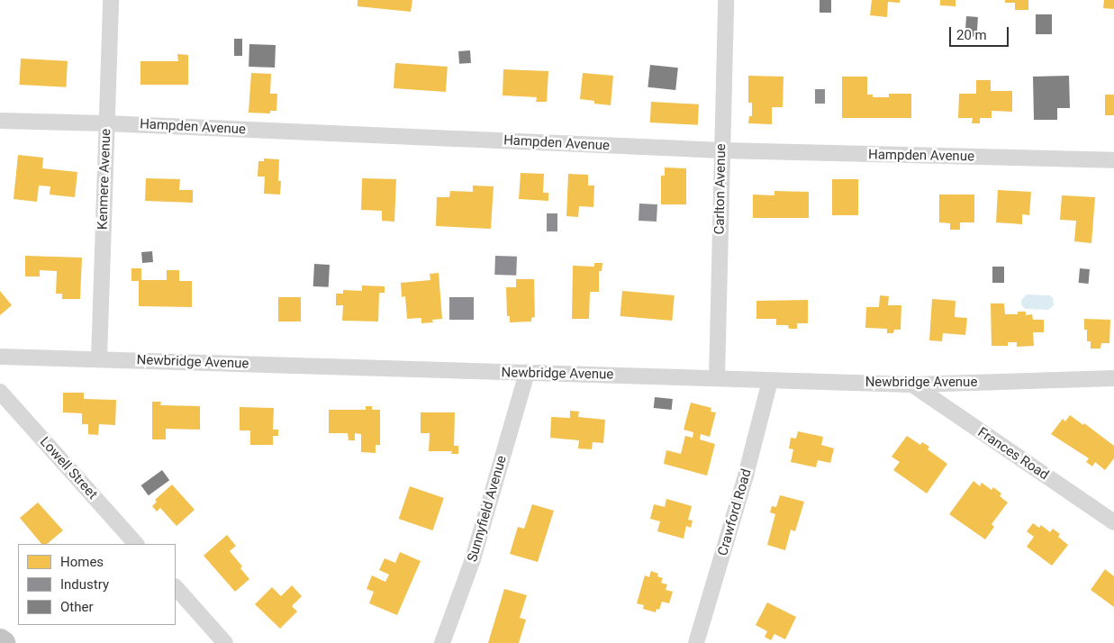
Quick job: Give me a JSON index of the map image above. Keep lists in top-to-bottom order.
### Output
{
  "streets": {
    "street": [
      "Hampden Avenue",
      "Kenmere Avenue",
      "Carlton Avenue",
      "Newbridge Avenue",
      "Frances Road",
      "Lowell Street",
      "Sunnyfield Avenue",
      "Crawford Road"
    ]
  },
  "crossings": [
    ["Hampden Avenue", "Kenmere Avenue"],
    ["Hampden Avenue", "Carlton Avenue"],
    ["Kenmere Avenue", "Newbridge Avenue"],
    ["Carlton Avenue", "Newbridge Avenue"],
    ["Newbridge Avenue", "Frances Road"],
    ["Newbridge Avenue", "Sunnyfield Avenue"],
    ["Newbridge Avenue", "Crawford Road"]
  ],
  "legend": ["Homes", "Industry", "Other"],
  "scale_bar": "20 m"
}
